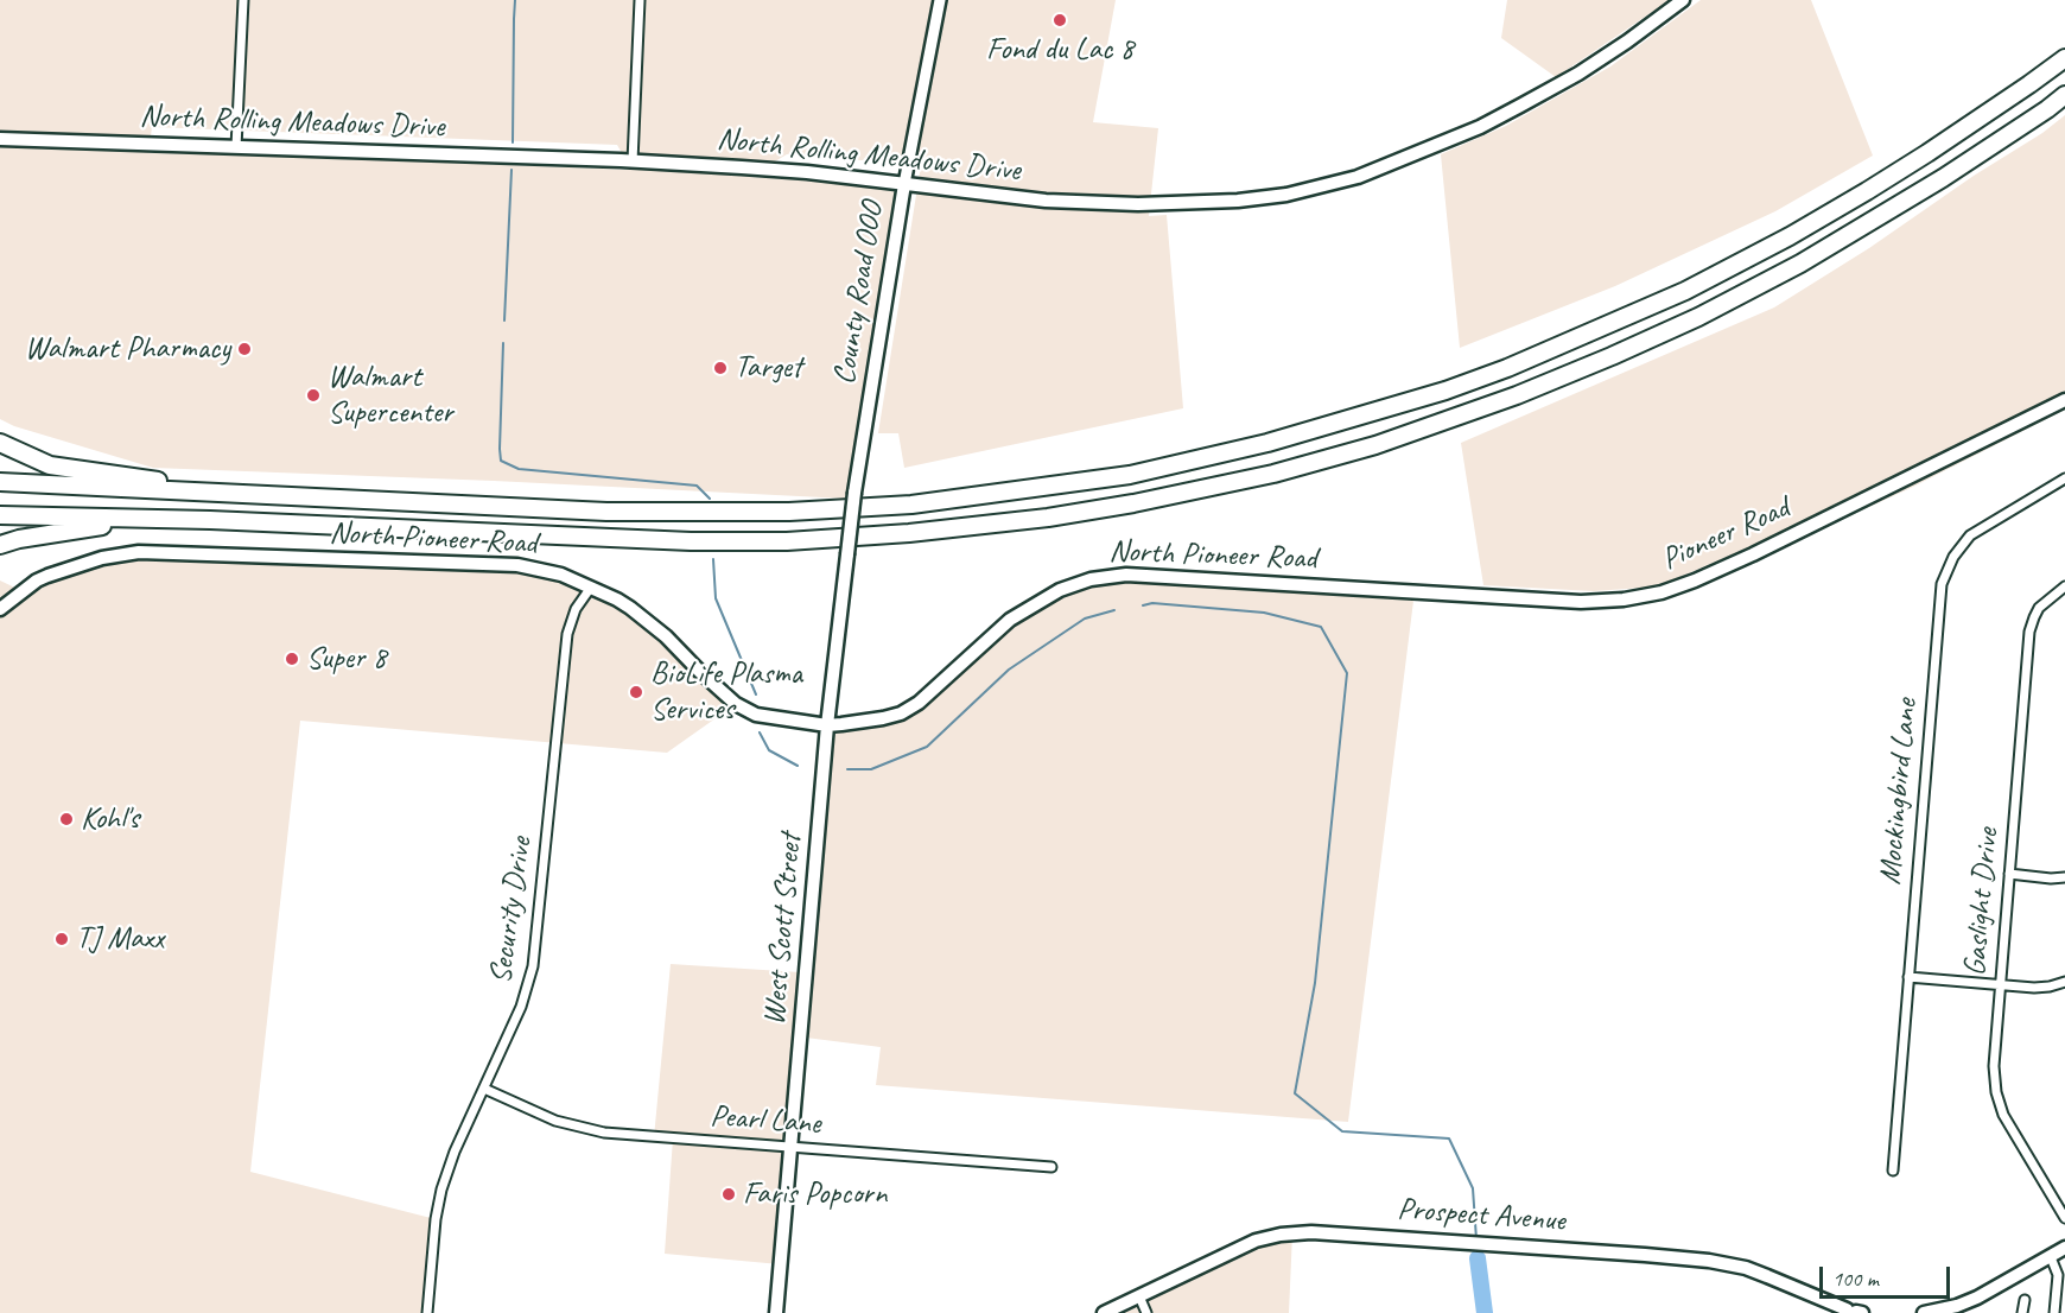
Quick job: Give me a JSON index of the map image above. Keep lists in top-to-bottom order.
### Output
{
  "streets": {
    "main road": [
      "North Rolling Meadows Drive",
      "County Road OOO",
      "Pioneer Road",
      "North Pioneer Road",
      "West Scott Street",
      "Prospect Avenue"
    ],
    "street": [
      "Mockingbird Lane",
      "Gaslight Drive",
      "Security Drive",
      "Pearl Lane"
    ]
  },
  "crossings": [
    ["North Rolling Meadows Drive", "County Road OOO"],
    ["County Road OOO", "West Scott Street"],
    ["Pioneer Road", "North Pioneer Road"],
    ["North Pioneer Road", "Security Drive"],
    ["North Pioneer Road", "West Scott Street"],
    ["Security Drive", "Pearl Lane"],
    ["West Scott Street", "Pearl Lane"]
  ],
  "places": [
    "Fond du Lac 8",
    "Walmart Pharmacy",
    "Target",
    "Walmart Supercenter",
    "Super 8",
    "BioLife Plasma Services",
    "Kohl's",
    "TJ Maxx",
    "Faris Popcorn"
  ],
  "scale_bar": "100 m"
}
